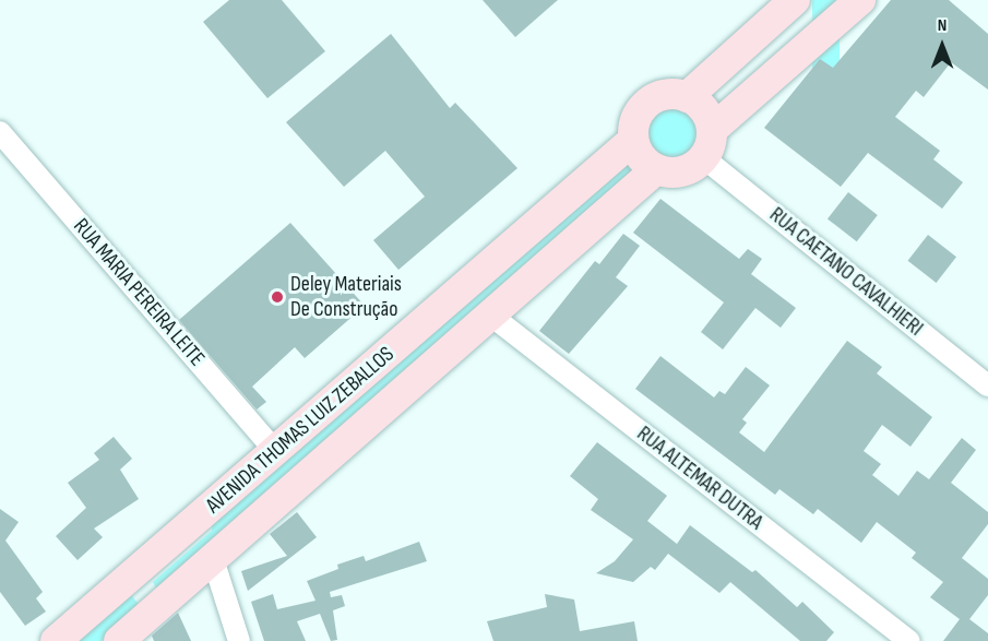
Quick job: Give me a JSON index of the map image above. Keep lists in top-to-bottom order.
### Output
{
  "streets": {
    "main road": ["AVENIDA THOMAS LUIZ ZEBALLOS"],
    "street": ["RUA CAETANO CAVALHIERI", "RUA MARIA PEREIRA LEITE", "RUA ALTEMAR DUTRA"]
  },
  "crossings": [
    ["RUA CAETANO CAVALHIERI", "AVENIDA THOMAS LUIZ ZEBALLOS"],
    ["RUA MARIA PEREIRA LEITE", "AVENIDA THOMAS LUIZ ZEBALLOS"],
    ["AVENIDA THOMAS LUIZ ZEBALLOS", "RUA ALTEMAR DUTRA"]
  ],
  "places": ["Deley Materiais De Construção"],
  "north": "top"
}
